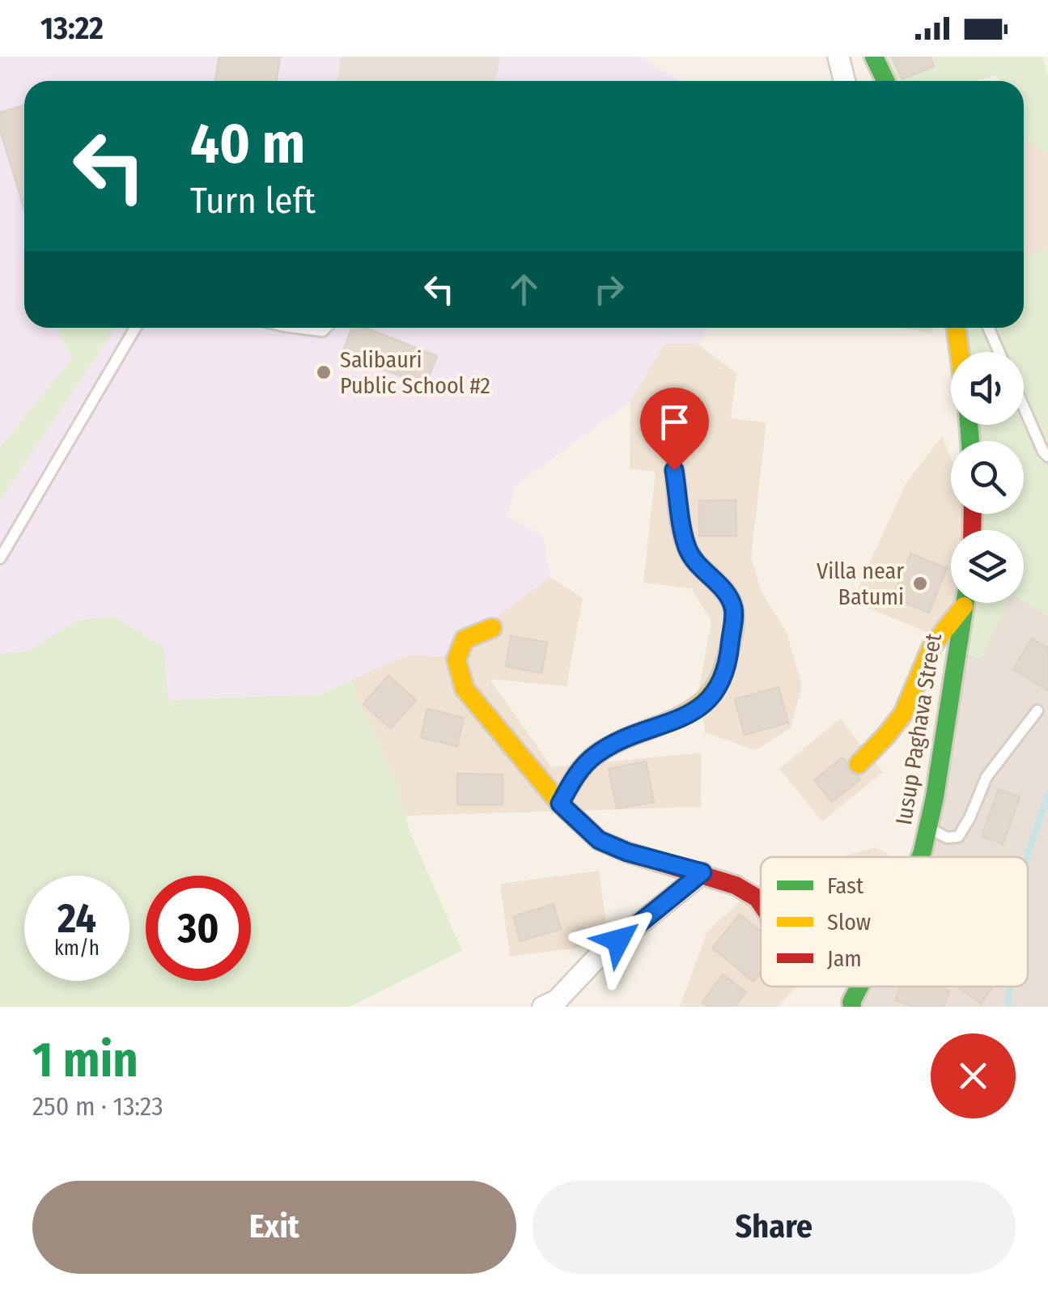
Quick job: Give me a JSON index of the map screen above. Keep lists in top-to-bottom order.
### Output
{
  "streets": {
    "street": ["Iusup Paghava Street"]
  },
  "places": ["Salibauri Public School #2", "Villa near Batumi"],
  "legend": ["Fast", "Slow", "Jam"],
  "page": {
    "status": "13:22",
    "turn": ["40 m", "Turn left"],
    "speed": "24 km/h",
    "limit": "30",
    "heading": ["1 min", "250 m · 13:23"],
    "buttons": ["Exit", "Share"]
  }
}
